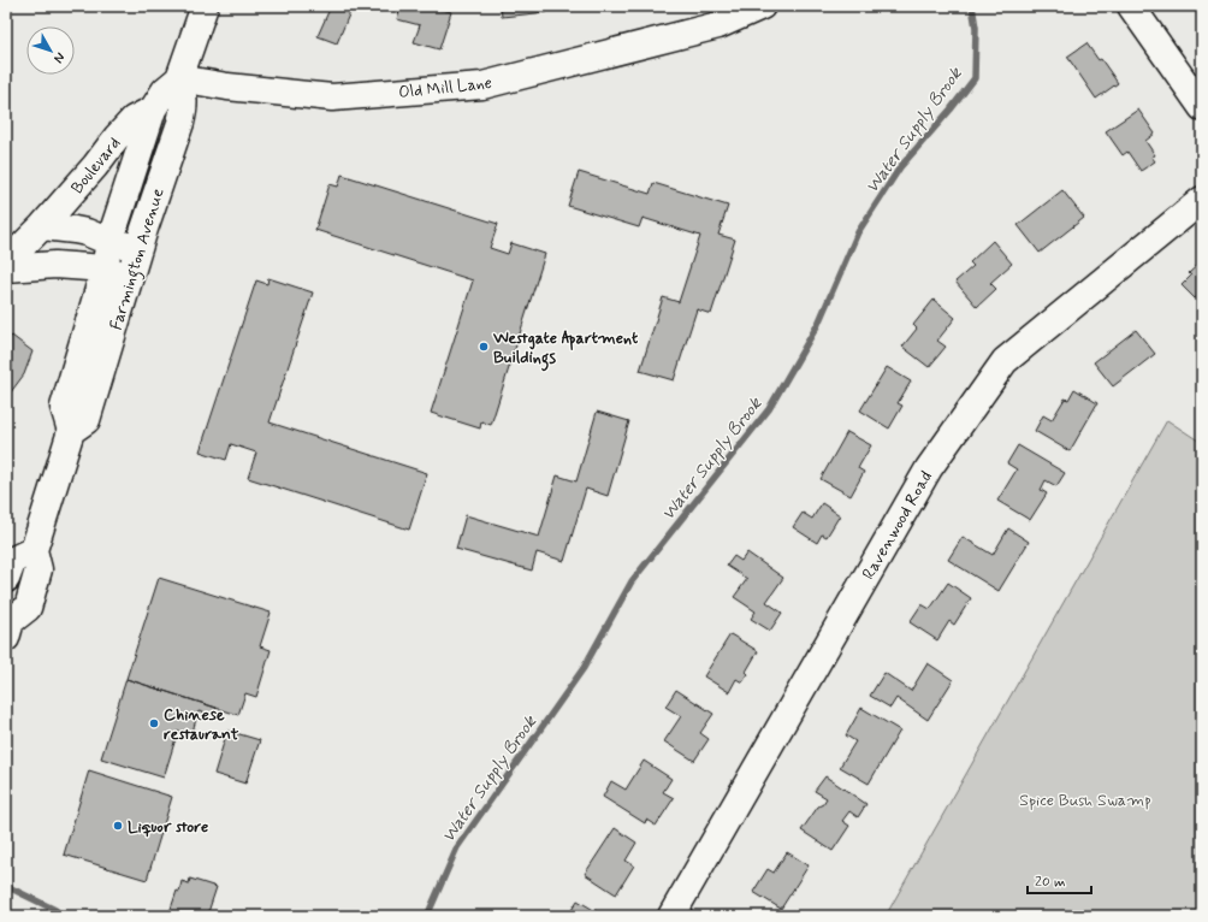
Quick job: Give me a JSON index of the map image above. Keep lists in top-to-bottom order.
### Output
{
  "streets": {
    "street": [
      "Old Mill Lane",
      "Boulevard",
      "Farmington Avenue",
      "Ravenwood Road"
    ]
  },
  "crossings": [
    ["Old Mill Lane", "Farmington Avenue"],
    ["Boulevard", "Farmington Avenue"]
  ],
  "water": ["Water Supply Brook"],
  "parks": ["Spice Bush Swamp"],
  "places": ["Westgate Apartment Buildings", "Chinese restaurant", "Liquor store"],
  "scale_bar": "20 m",
  "north": "bottom right"
}
